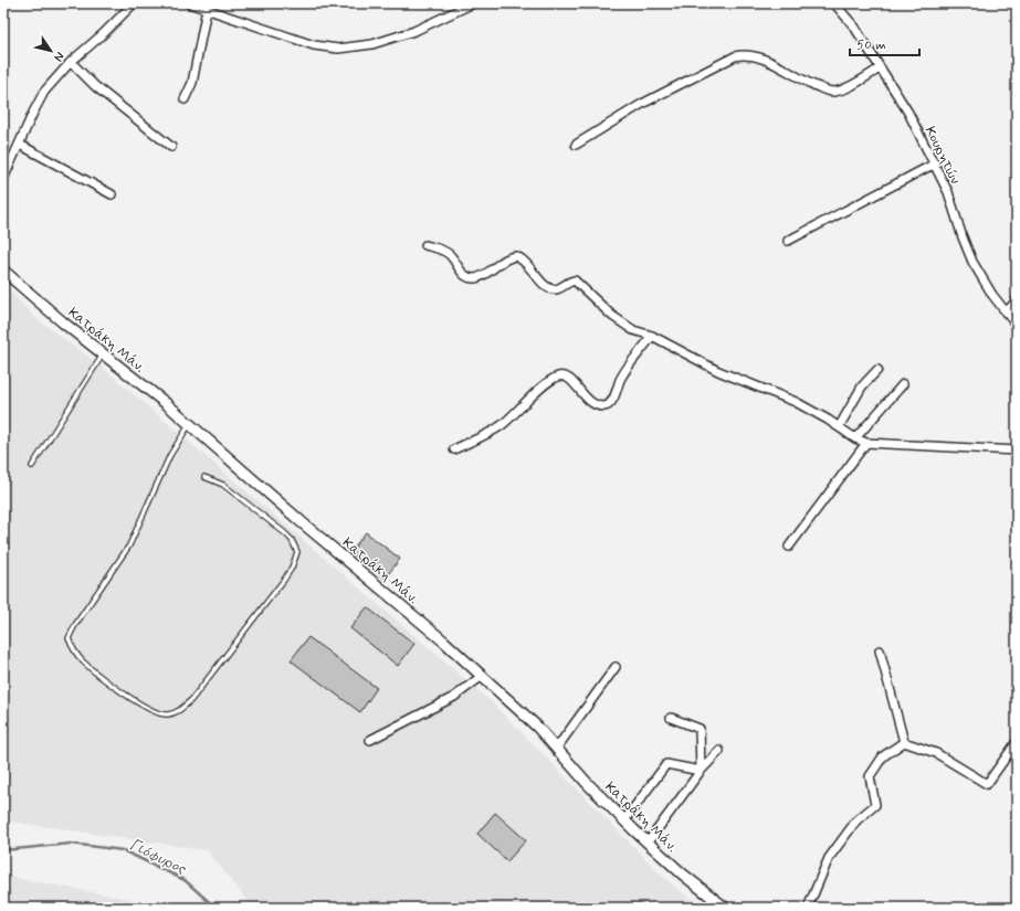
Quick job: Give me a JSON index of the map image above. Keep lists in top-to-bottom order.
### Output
{
  "streets": {
    "street": ["Κουρητών", "Κατράκη Μάν."]
  },
  "water": ["Γιόφυρος"],
  "scale_bar": "50 m",
  "north": "bottom right"
}
